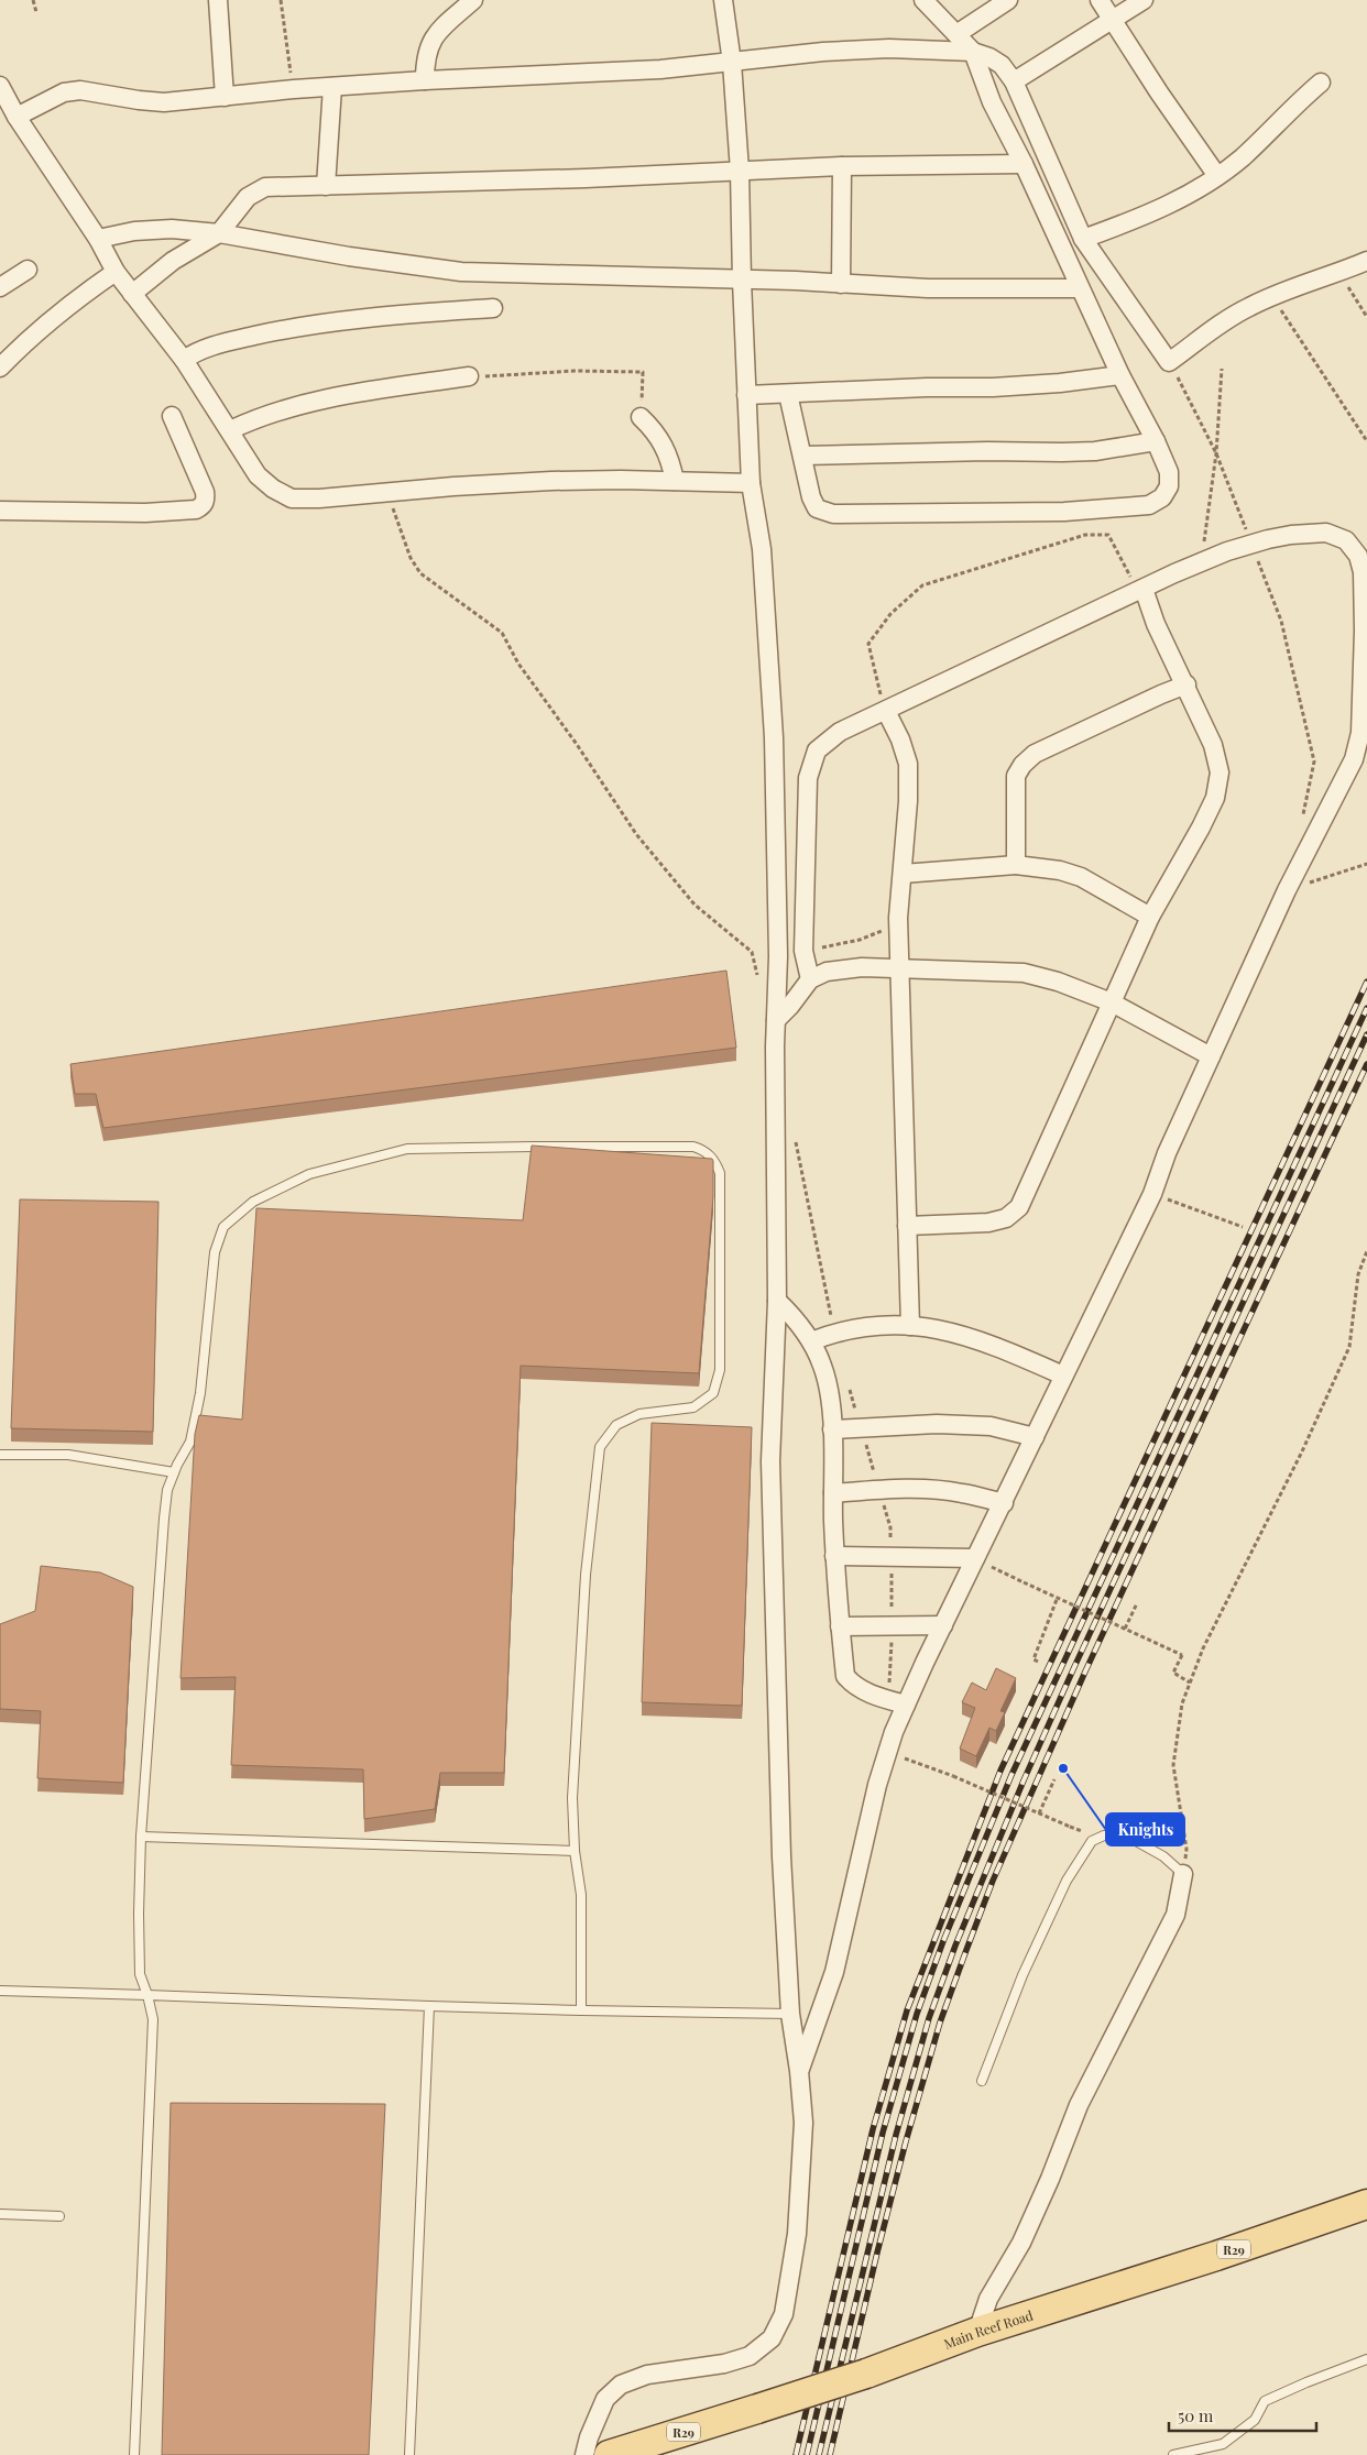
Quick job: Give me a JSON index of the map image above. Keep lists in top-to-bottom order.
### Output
{
  "streets": {
    "main road": ["R29", "Main Reef Road"]
  },
  "places": ["Knights"],
  "scale_bar": "50 m"
}
